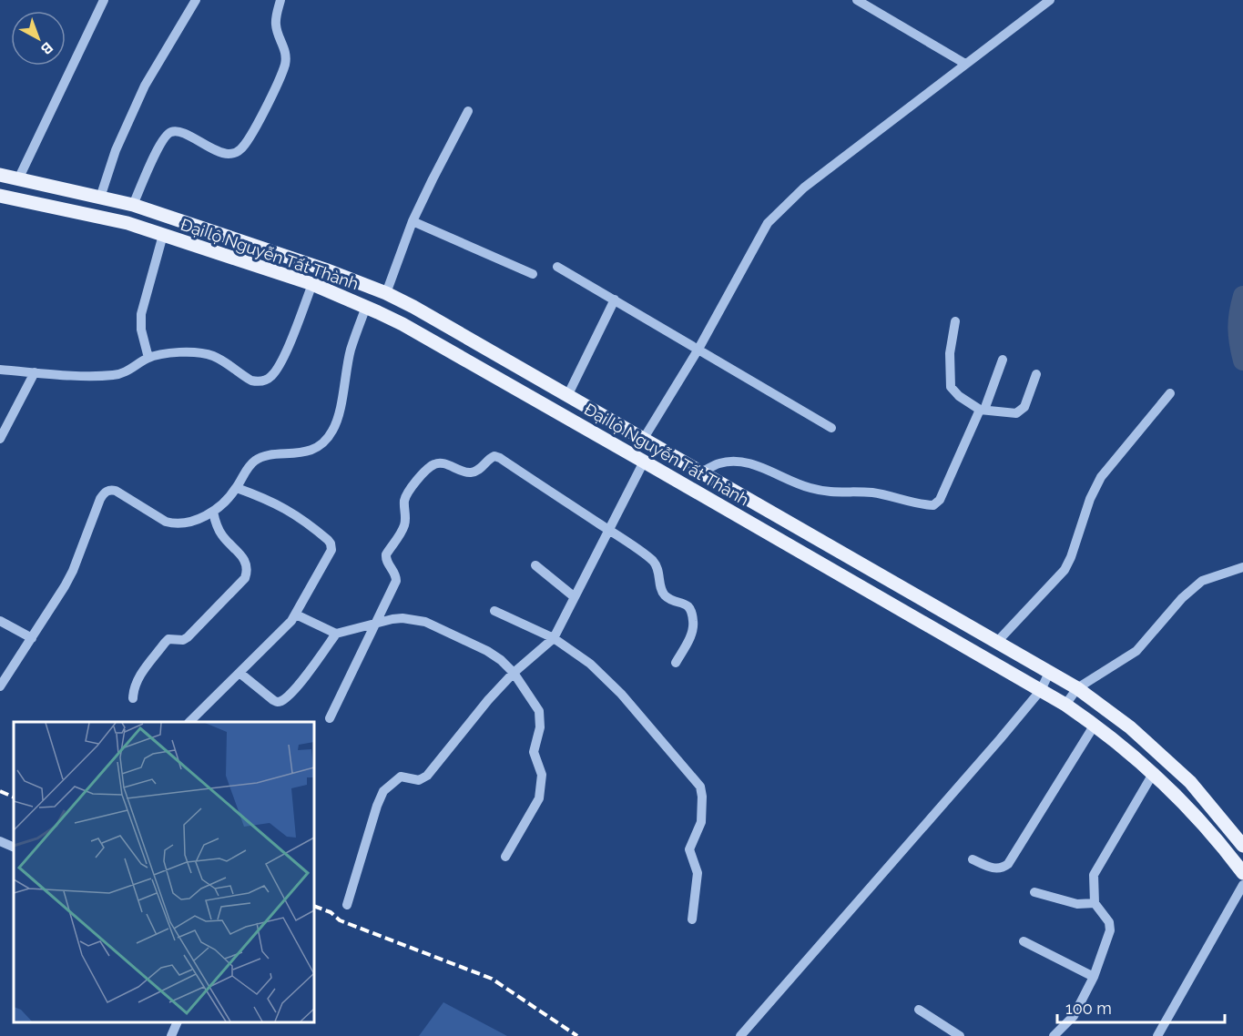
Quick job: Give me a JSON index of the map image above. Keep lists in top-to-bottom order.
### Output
{
  "streets": {
    "main road": ["Đại lộ Nguyễn Tất Thành"]
  },
  "scale_bar": "100 m",
  "north": "bottom right"
}
